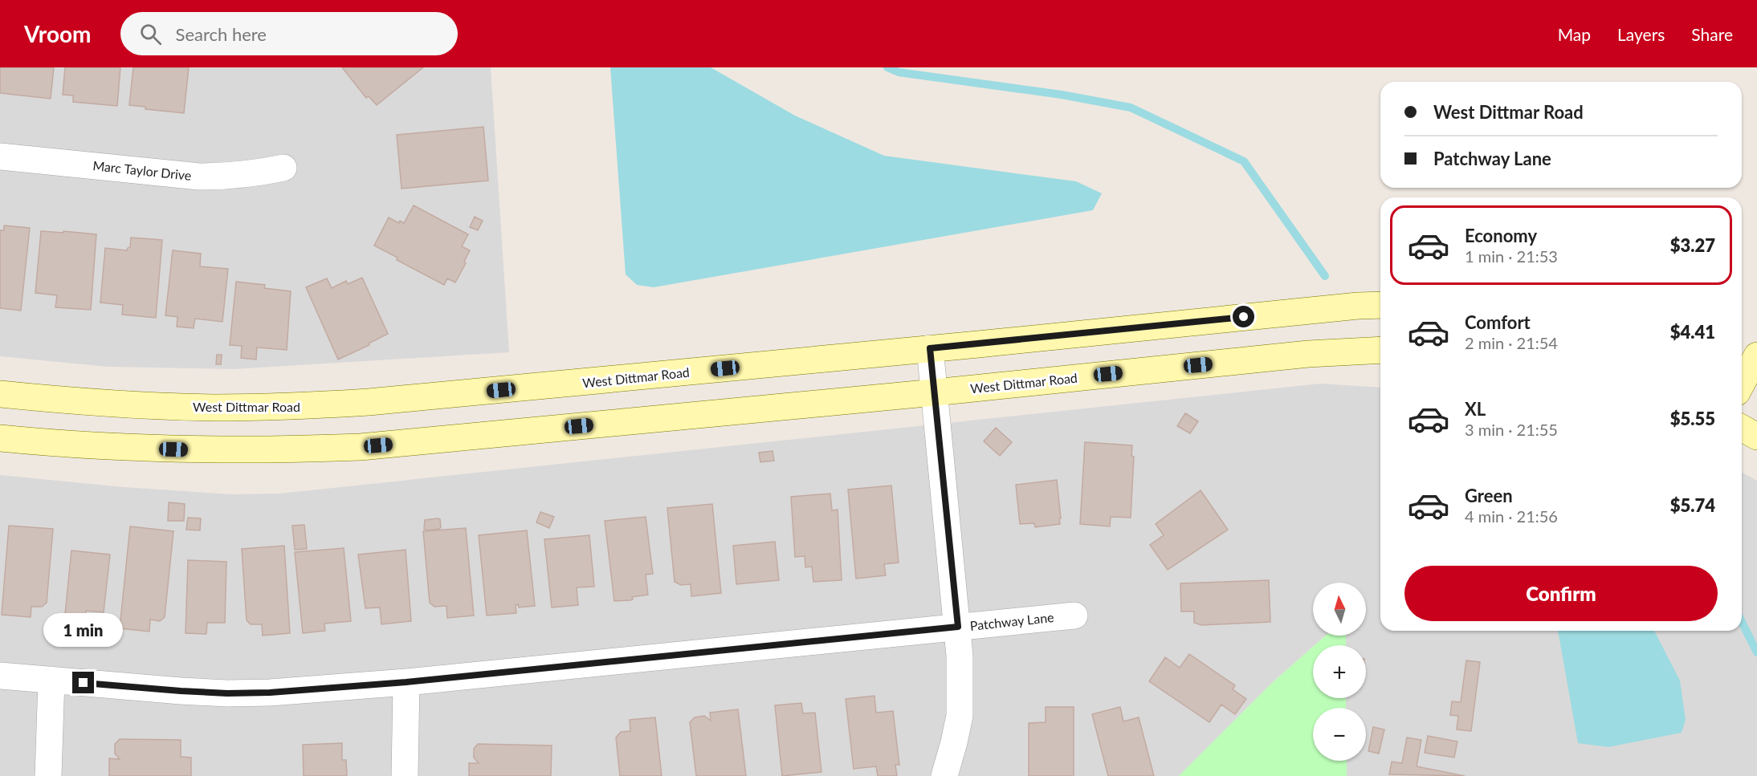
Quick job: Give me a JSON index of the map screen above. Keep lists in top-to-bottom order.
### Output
{
  "streets": {
    "street": ["Marc Taylor Drive", "West Dittmar Road", "Patchway Lane"]
  },
  "north": "top",
  "page": {
    "header": "Vroom",
    "search": "Search here",
    "nav": ["Map", "Layers", "Share"],
    "banner": ["West Dittmar Road", "Patchway Lane"],
    "list": [
      {
        "name": "Economy",
        "note": "1 min · 21:53",
        "value": "$3.27"
      },
      {
        "name": "Comfort",
        "note": "2 min · 21:54",
        "value": "$4.41"
      },
      {
        "name": "XL",
        "note": "3 min · 21:55",
        "value": "$5.55"
      },
      {
        "name": "Green",
        "note": "4 min · 21:56",
        "value": "$5.74"
      }
    ],
    "buttons": "Confirm",
    "map_buttons": ["+", "−"],
    "bubble": "1 min"
  }
}
